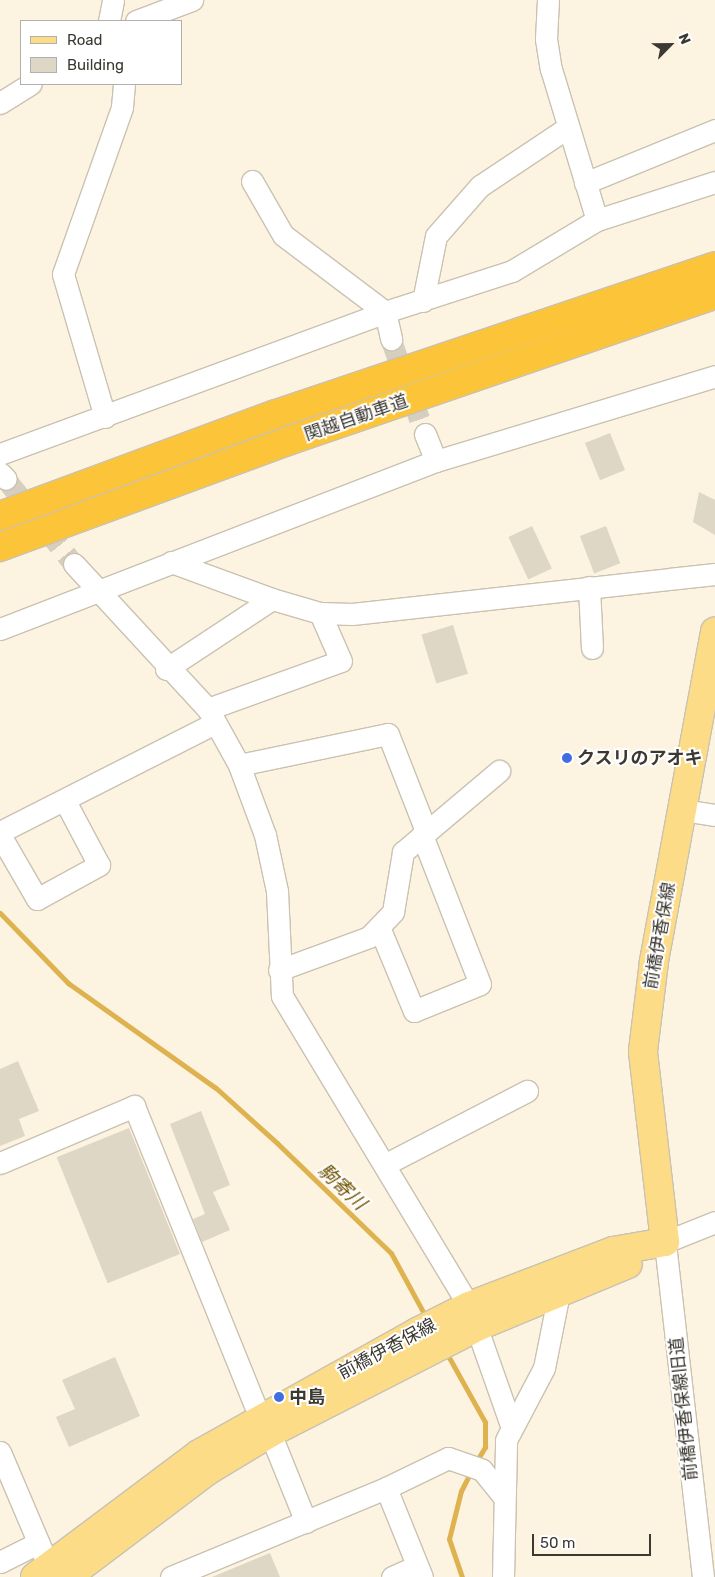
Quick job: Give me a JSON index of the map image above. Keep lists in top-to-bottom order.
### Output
{
  "streets": {
    "highway": ["関越自動車道"],
    "main road": ["前橋伊香保線"],
    "street": ["前橋伊香保線旧道"]
  },
  "crossings": [
    ["前橋伊香保線", "前橋伊香保線旧道"]
  ],
  "water": ["駒寄川"],
  "places": ["クスリのアオキ", "中島"],
  "legend": ["Road", "Building"],
  "scale_bar": "50 m",
  "north": "top right"
}
